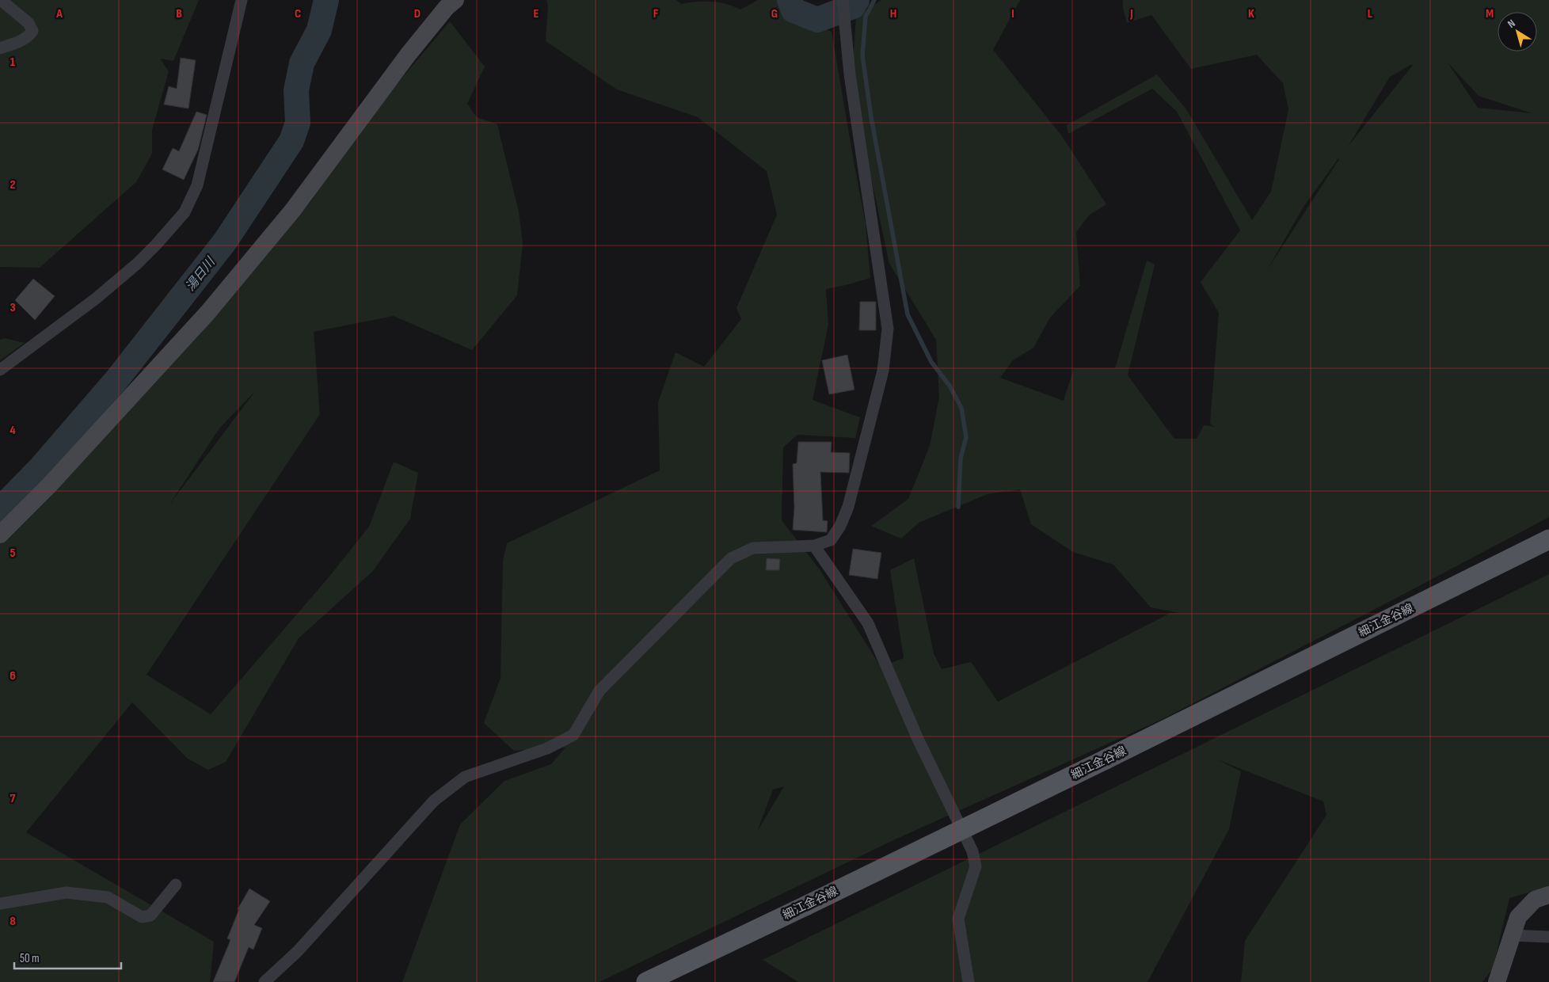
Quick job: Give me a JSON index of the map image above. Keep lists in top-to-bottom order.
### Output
{
  "streets": {
    "main road": ["細江金谷線"]
  },
  "water": ["湯日川"],
  "scale_bar": "50 m",
  "north": "top left",
  "grid": {
    "columns": [
      "A",
      "B",
      "C",
      "D",
      "E",
      "F",
      "G",
      "H",
      "I",
      "J",
      "K",
      "L",
      "M"
    ],
    "rows": [
      "1",
      "2",
      "3",
      "4",
      "5",
      "6",
      "7",
      "8"
    ]
  }
}
